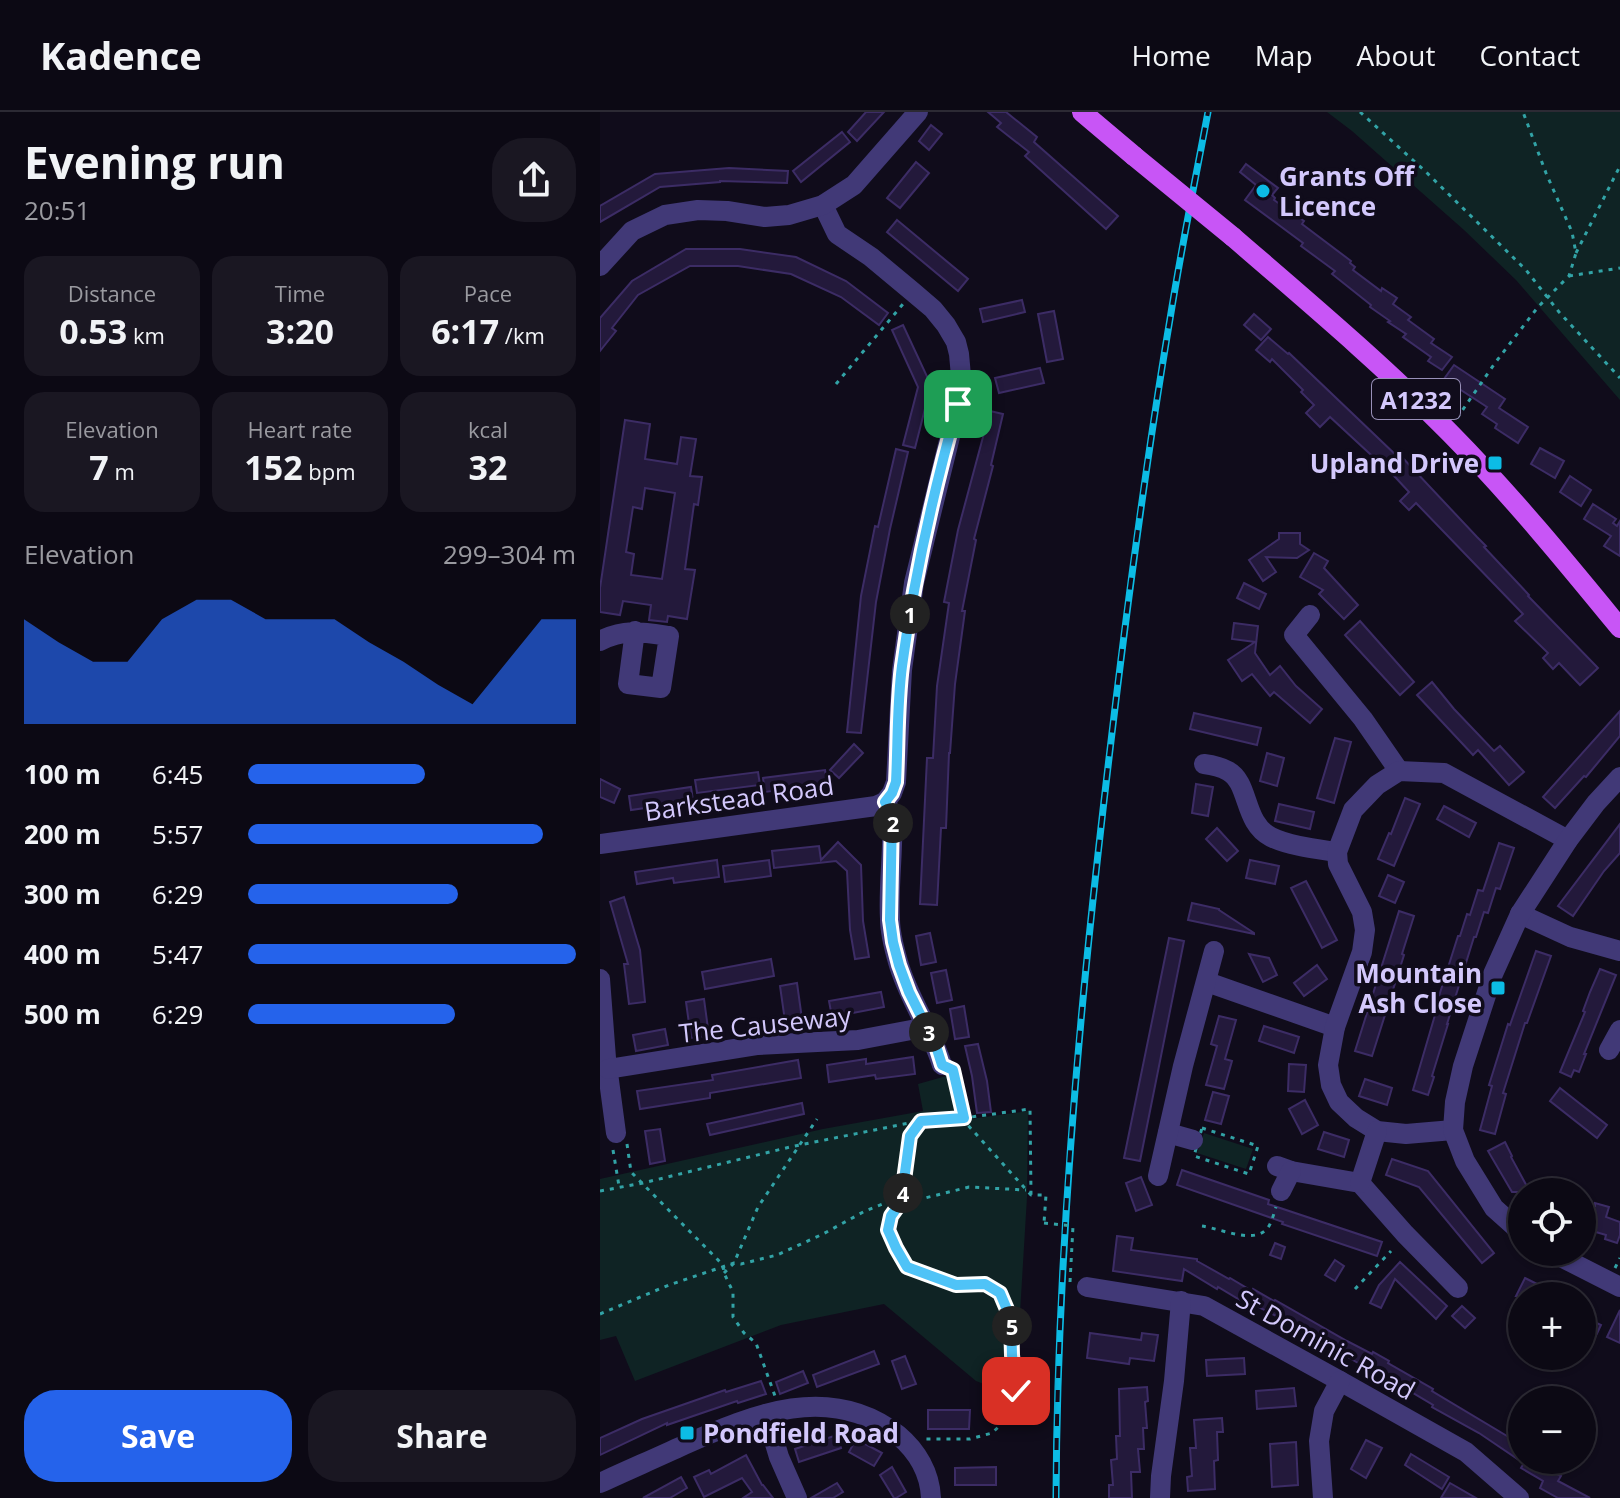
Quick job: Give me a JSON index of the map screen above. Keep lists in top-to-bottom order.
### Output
{
  "streets": {
    "main road": ["A1232"],
    "street": ["Barkstead Road", "The Causeway", "St Dominic Road"]
  },
  "places": {
    "other": ["Grants Off Licence"],
    "transit": ["Upland Drive", "Mountain Ash Close", "Pondfield Road"]
  },
  "page": {
    "header": "Kadence",
    "nav": [
      "Home",
      "Map",
      "About",
      "Contact"
    ],
    "heading": ["Evening run", "20:51"],
    "stats": [
      ["Distance", "0.53 km"],
      ["Time", "3:20"],
      ["Pace", "6:17 /km"],
      ["Elevation", "7 m"],
      ["Heart rate", "152 bpm"],
      ["kcal", "32"]
    ],
    "chart": ["Elevation", "299–304 m"],
    "pins": [
      "1",
      "2",
      "3",
      "4",
      "5"
    ],
    "list": [
      {
        "name": "100 m",
        "note": "6:45"
      },
      {
        "name": "200 m",
        "note": "5:57"
      },
      {
        "name": "300 m",
        "note": "6:29"
      },
      {
        "name": "400 m",
        "note": "5:47"
      },
      {
        "name": "500 m",
        "note": "6:29"
      }
    ],
    "map_buttons": ["+", "−"],
    "buttons": ["Save", "Share"]
  }
}
